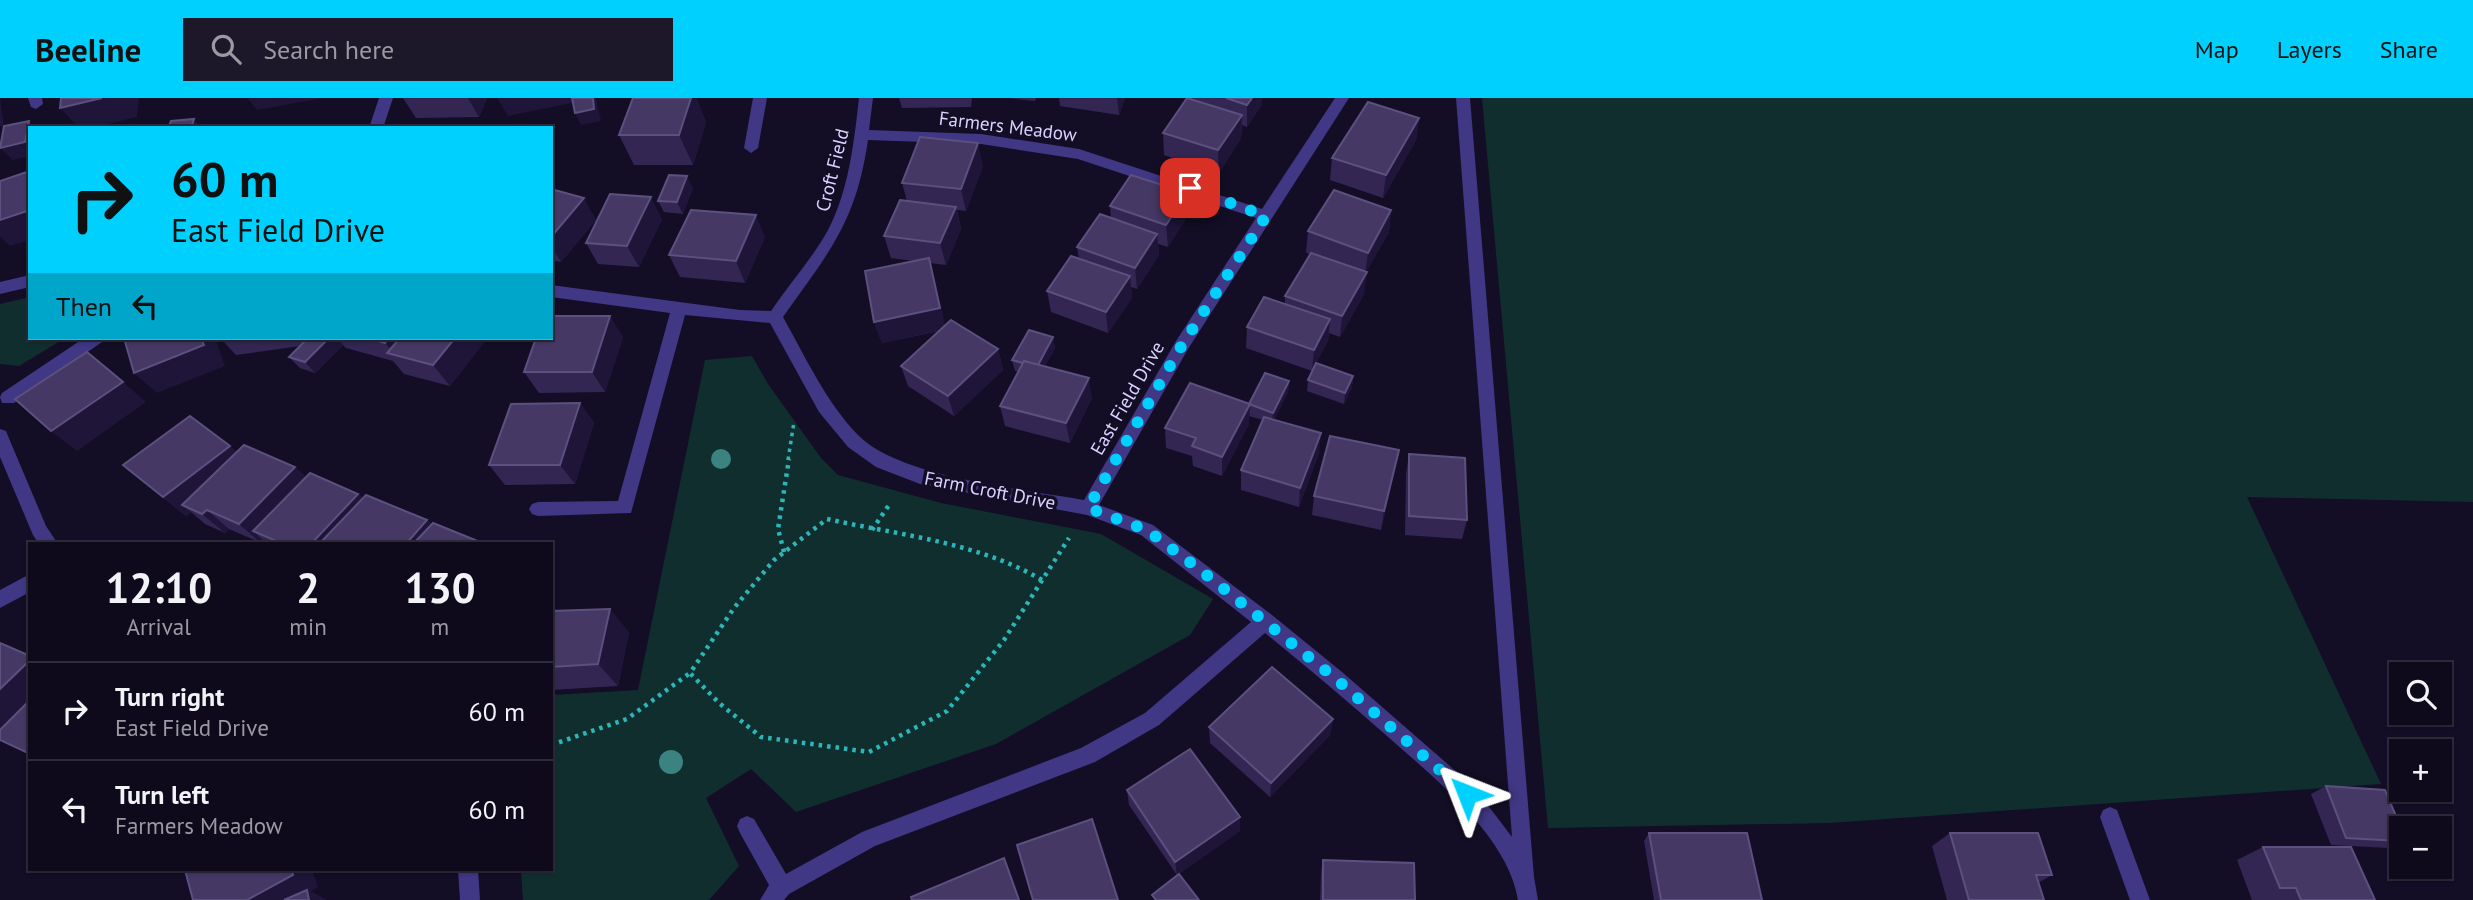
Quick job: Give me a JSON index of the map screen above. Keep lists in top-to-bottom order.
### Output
{
  "streets": {
    "street": [
      "Farmers Meadow",
      "Croft Field",
      "East Field Drive",
      "Farm Croft Drive"
    ]
  },
  "crossings": [
    ["Farmers Meadow", "Croft Field"],
    ["Farmers Meadow", "East Field Drive"],
    ["Croft Field", "Farm Croft Drive"],
    ["East Field Drive", "Farm Croft Drive"]
  ],
  "page": {
    "header": "Beeline",
    "search": "Search here",
    "nav": ["Map", "Layers", "Share"],
    "turn": ["60 m", "East Field Drive"],
    "then": "Then",
    "eta": [
      "12:10",
      "Arrival",
      "2",
      "min",
      "130",
      "m"
    ],
    "list": [
      {
        "name": "Turn right",
        "note": "East Field Drive",
        "value": "60 m"
      },
      {
        "name": "Turn left",
        "note": "Farmers Meadow",
        "value": "60 m"
      }
    ],
    "map_buttons": ["+", "−"]
  }
}
